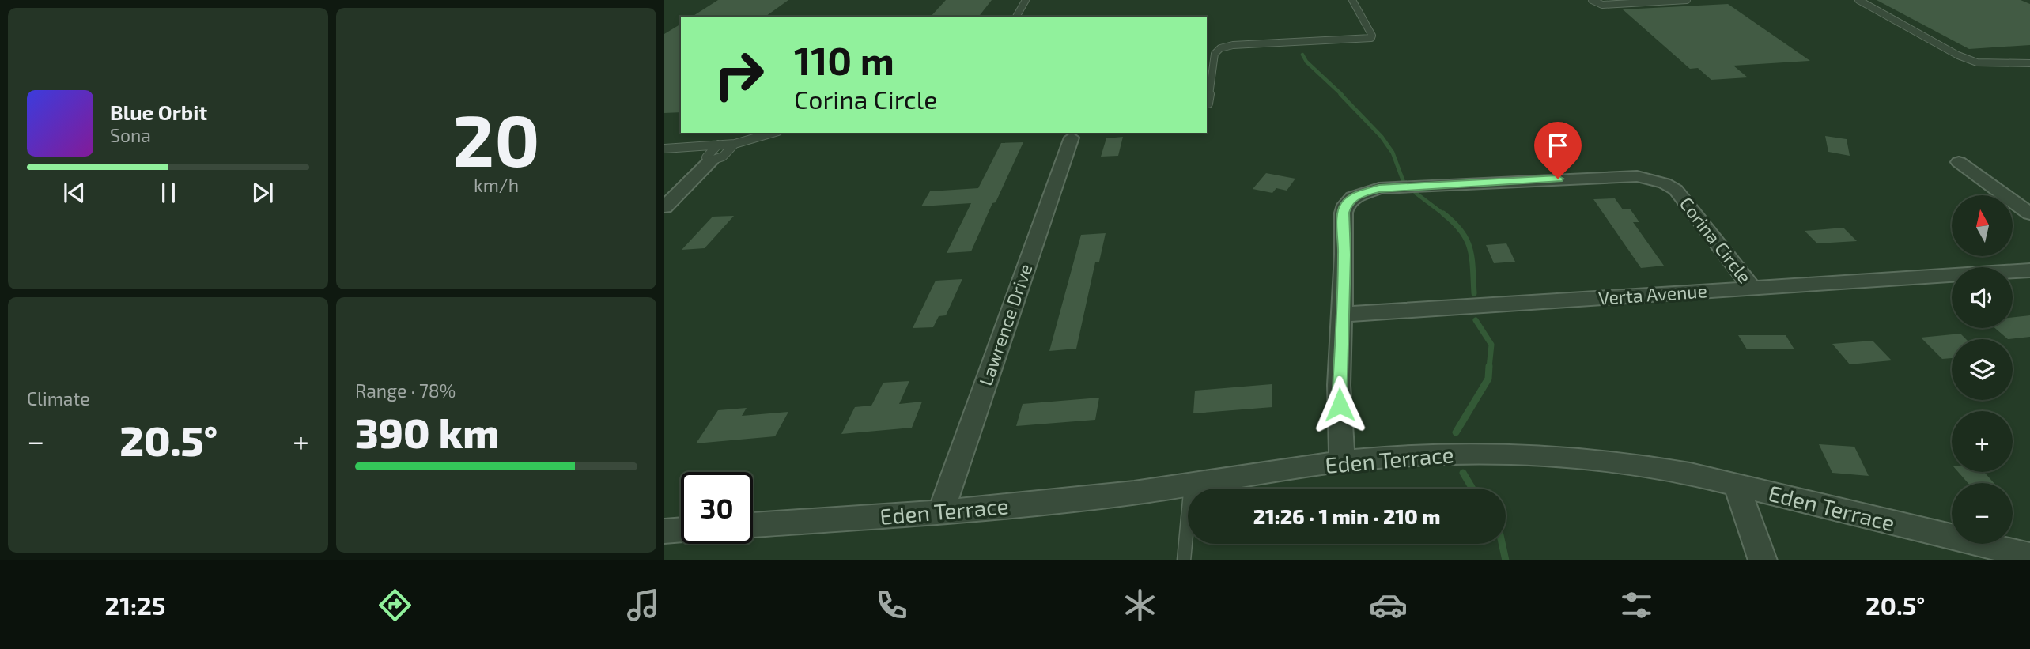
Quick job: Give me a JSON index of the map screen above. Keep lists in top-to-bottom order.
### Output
{
  "streets": {
    "street": [
      "Corina Circle",
      "Verta Avenue",
      "Lawrence Drive",
      "Eden Terrace"
    ]
  },
  "crossings": [
    ["Corina Circle", "Verta Avenue"],
    ["Corina Circle", "Eden Terrace"],
    ["Lawrence Drive", "Eden Terrace"]
  ],
  "north": "top",
  "page": {
    "tile": [
      ["20", "km/h"],
      "Climate",
      ["Range · 78%", "390 km"]
    ],
    "turn": ["110 m", "Corina Circle"],
    "song": ["Blue Orbit", "Sona"],
    "map_buttons": ["+", "−"],
    "heat": ["−", "20.5°", "+"],
    "limit": "30",
    "trip": "21:26 · 1 min · 210 m",
    "tabs": ["21:25", "20.5°"]
  }
}
